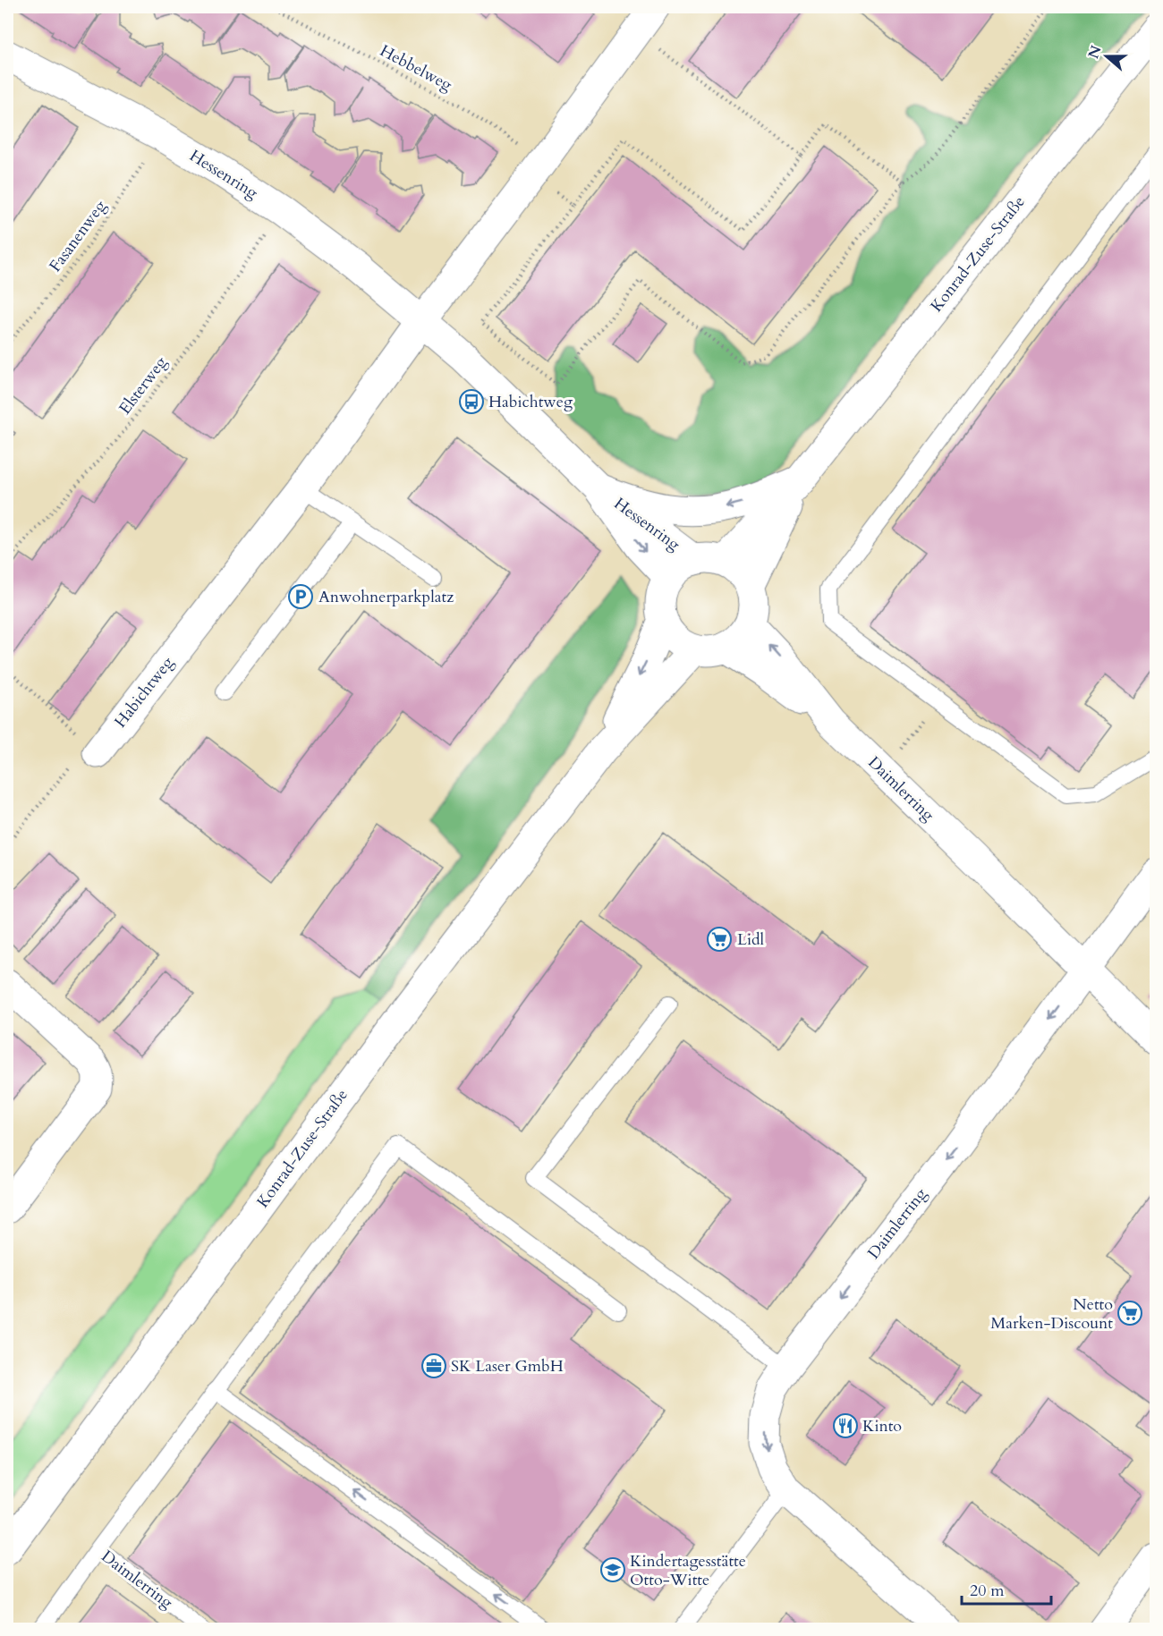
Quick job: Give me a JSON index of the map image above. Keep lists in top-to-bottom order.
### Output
{
  "streets": {
    "street": [
      "Hessenring",
      "Konrad-Zuse-Straße",
      "Habichtweg",
      "Daimlerring"
    ],
    "path": ["Hebbelweg", "Fasanenweg", "Elsterweg"]
  },
  "crossings": [
    ["Hessenring", "Fasanenweg"],
    ["Hessenring", "Konrad-Zuse-Straße"],
    ["Hessenring", "Elsterweg"],
    ["Hessenring", "Habichtweg"],
    ["Hessenring", "Daimlerring"],
    ["Konrad-Zuse-Straße", "Daimlerring"]
  ],
  "places": {
    "bus stop": ["Habichtweg"],
    "parking": ["Anwohnerparkplatz"],
    "supermarket": ["Lidl", "Netto Marken-Discount"],
    "office": ["SK Laser GmbH"],
    "restaurant": ["Kinto"],
    "school or university": ["Kindertagesstätte Otto-Witte"]
  },
  "scale_bar": "20 m",
  "north": "left"
}
